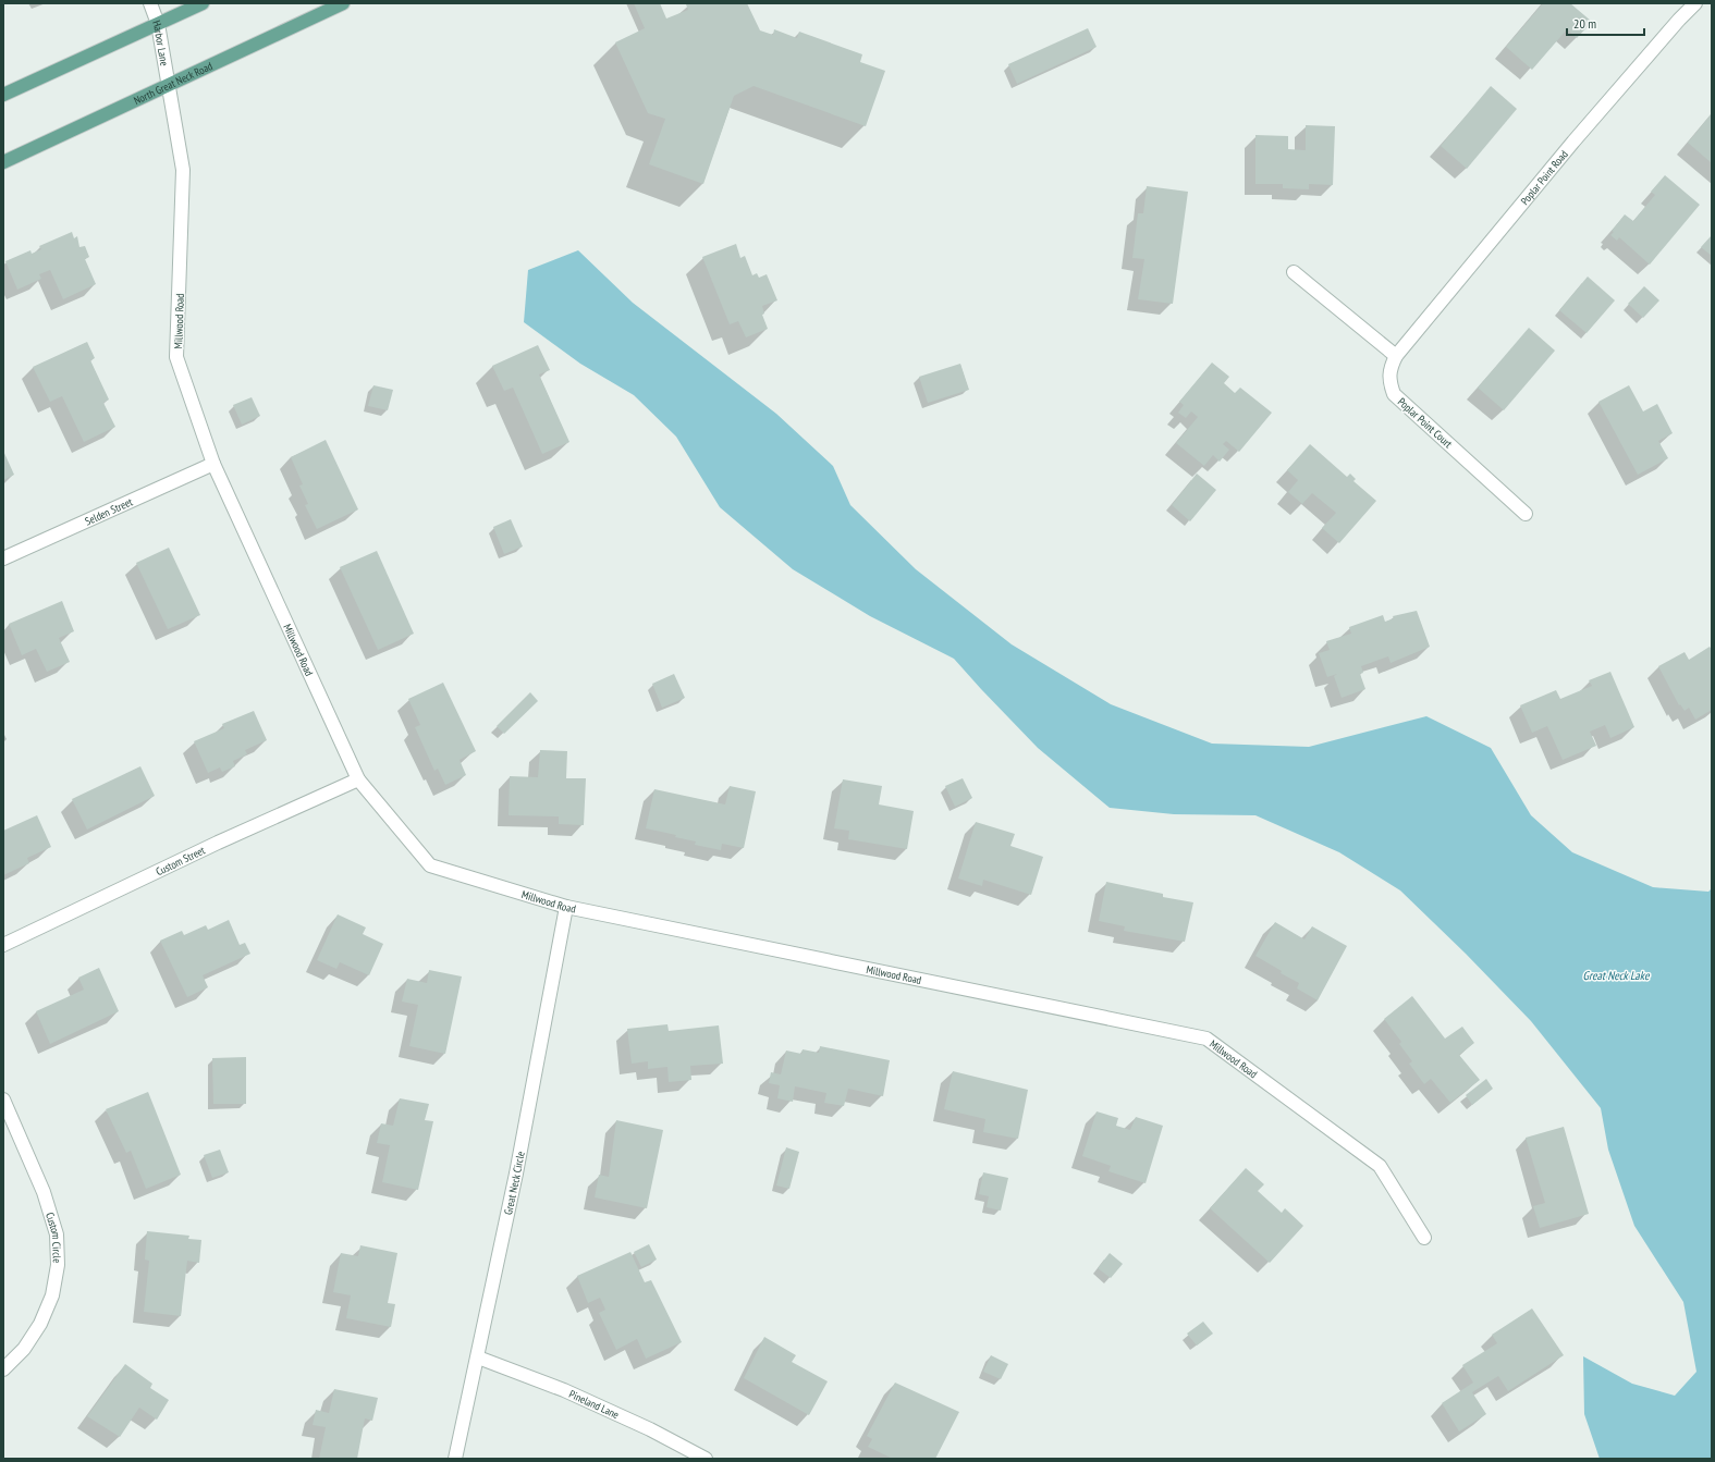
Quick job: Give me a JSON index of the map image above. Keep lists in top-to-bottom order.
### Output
{
  "streets": {
    "main road": ["North Great Neck Road"],
    "street": [
      "Harbor Lane",
      "Poplar Point Road",
      "Millwood Road",
      "Poplar Point Court",
      "Selden Street",
      "Custom Street",
      "Great Neck Circle",
      "Custom Circle",
      "Pineland Lane"
    ]
  },
  "crossings": [
    ["Harbor Lane", "North Great Neck Road"],
    ["Harbor Lane", "Millwood Road"],
    ["North Great Neck Road", "Millwood Road"],
    ["Poplar Point Road", "Poplar Point Court"],
    ["Millwood Road", "Selden Street"],
    ["Millwood Road", "Custom Street"],
    ["Millwood Road", "Great Neck Circle"],
    ["Great Neck Circle", "Pineland Lane"]
  ],
  "water": ["Great Neck Lake"],
  "scale_bar": "20 m"
}
